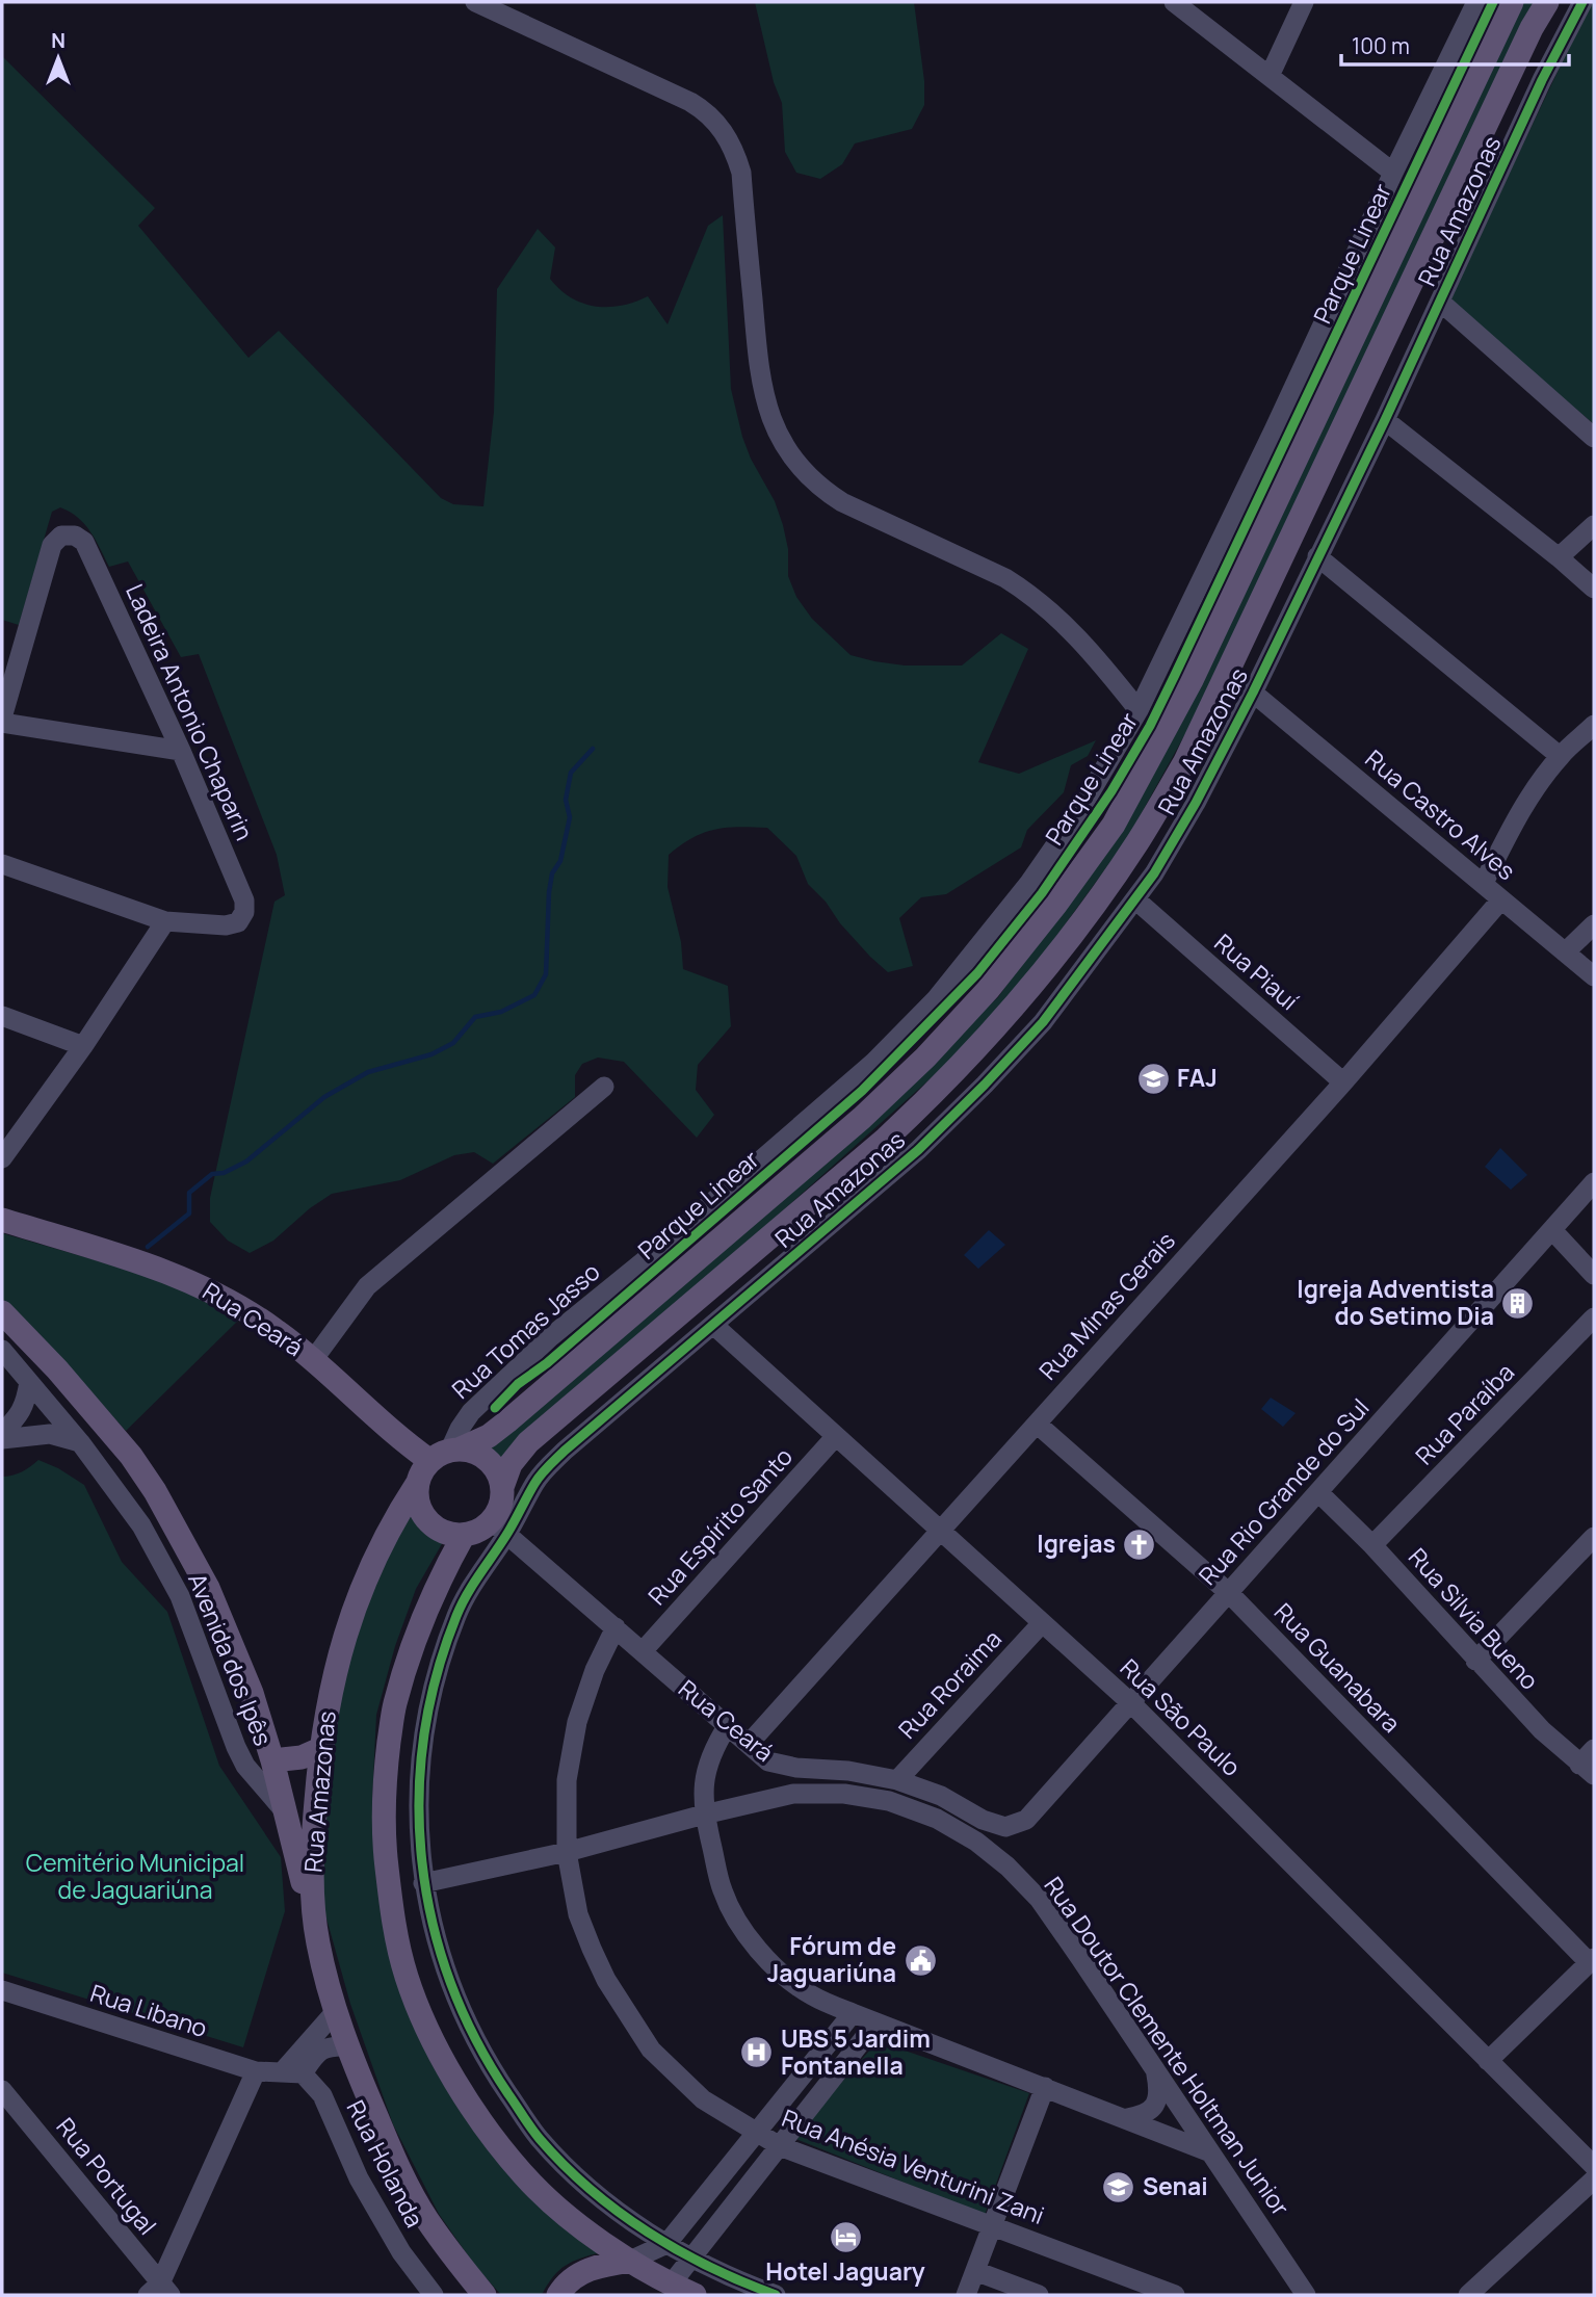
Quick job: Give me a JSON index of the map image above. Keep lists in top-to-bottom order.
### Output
{
  "streets": {
    "main road": ["Rua Amazonas", "Rua Ceará"],
    "street": [
      "Ladeira Antonio Chaparin",
      "Rua Castro Alves",
      "Rua Piauí",
      "Rua Minas Gerais",
      "Rua Tomas Jasso",
      "Rua Paraíba",
      "Rua Rio Grande do Sul",
      "Rua Espírito Santo",
      "Rua Silvia Bueno",
      "Avenida dos Ipês",
      "Rua Guanabara",
      "Rua Roraima",
      "Rua São Paulo",
      "Rua Libano",
      "Rua Doutor Clemente Holtman Junior",
      "Rua Holanda",
      "Rua Anésia Venturini Zani",
      "Rua Portugal"
    ],
    "cycle path": ["Parque Linear"]
  },
  "crossings": [
    ["Rua Amazonas", "Rua Castro Alves"],
    ["Rua Amazonas", "Rua Piauí"],
    ["Rua Amazonas", "Rua Ceará"],
    ["Rua Amazonas", "Rua Tomas Jasso"],
    ["Rua Amazonas", "Rua São Paulo"],
    ["Rua Amazonas", "Rua Doutor Clemente Holtman Junior"],
    ["Rua Castro Alves", "Rua Minas Gerais"],
    ["Rua Piauí", "Rua Minas Gerais"],
    ["Rua Minas Gerais", "Rua Ceará"],
    ["Rua Minas Gerais", "Rua Guanabara"],
    ["Rua Minas Gerais", "Rua São Paulo"],
    ["Rua Ceará", "Rua Tomas Jasso"],
    ["Rua Ceará", "Rua Rio Grande do Sul"],
    ["Rua Ceará", "Rua Espírito Santo"],
    ["Rua Ceará", "Rua Roraima"],
    ["Rua Ceará", "Rua Anésia Venturini Zani"],
    ["Rua Paraíba", "Rua Silvia Bueno"],
    ["Rua Rio Grande do Sul", "Rua Silvia Bueno"],
    ["Rua Rio Grande do Sul", "Rua Guanabara"],
    ["Rua Rio Grande do Sul", "Rua São Paulo"],
    ["Rua Espírito Santo", "Rua São Paulo"],
    ["Rua Roraima", "Rua São Paulo"],
    ["Rua Doutor Clemente Holtman Junior", "Rua Anésia Venturini Zani"]
  ],
  "parks": ["Cemitério Municipal de Jaguariúna"],
  "places": {
    "school or university": ["FAJ", "Senai"],
    "building": ["Igreja Adventista do Setimo Dia"],
    "church": ["Igrejas"],
    "public building": ["Fórum de Jaguariúna"],
    "hospital": ["UBS 5 Jardim Fontanella"],
    "hotel": ["Hotel Jaguary"]
  },
  "scale_bar": "100 m",
  "north": "top"
}
